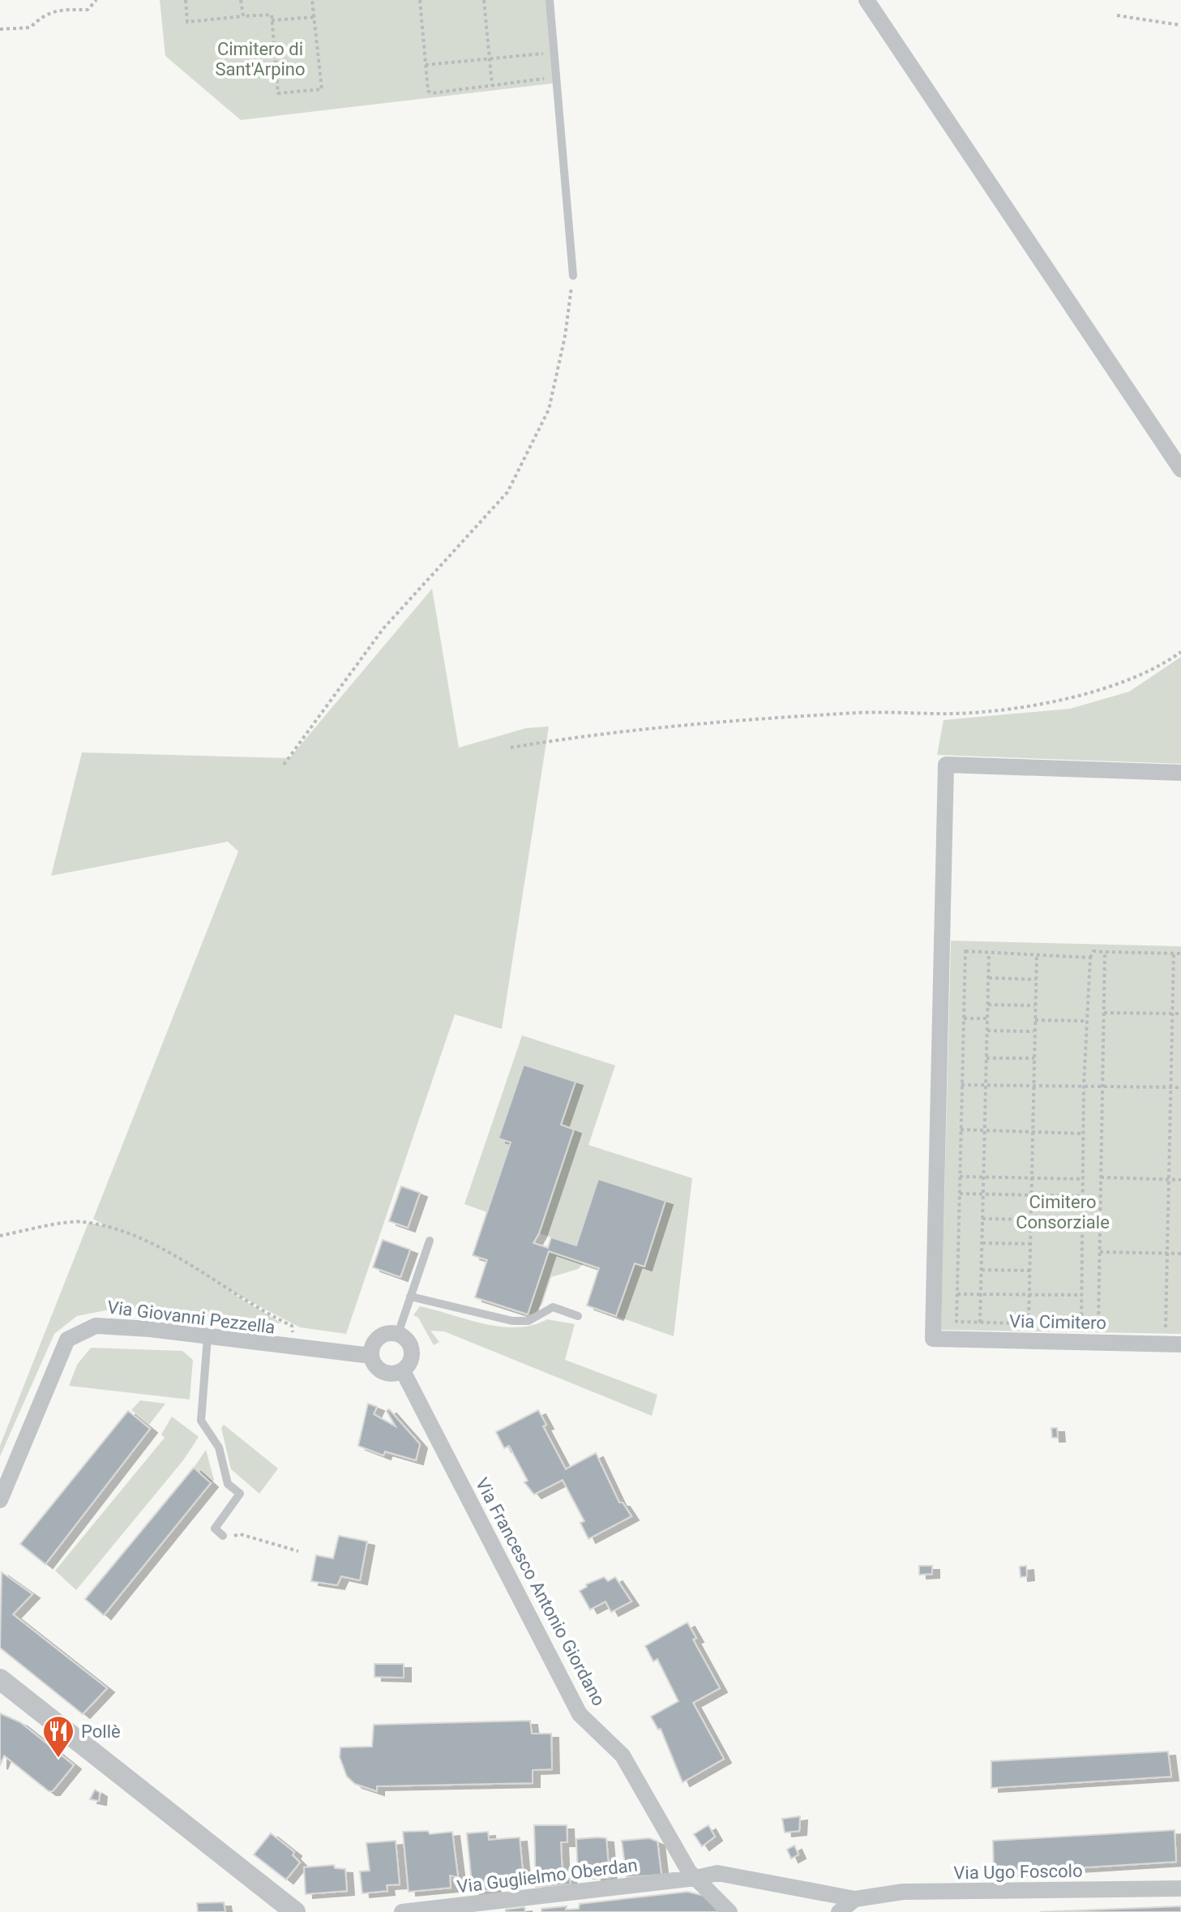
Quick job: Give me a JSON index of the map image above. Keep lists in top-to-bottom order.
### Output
{
  "streets": {
    "street": [
      "Via Giovanni Pezzella",
      "Via Cimitero",
      "Via Francesco Antonio Giordano",
      "Via Ugo Foscolo",
      "Via Guglielmo Oberdan"
    ]
  },
  "crossings": [
    ["Via Giovanni Pezzella", "Via Francesco Antonio Giordano"],
    ["Via Francesco Antonio Giordano", "Via Guglielmo Oberdan"],
    ["Via Ugo Foscolo", "Via Guglielmo Oberdan"]
  ],
  "parks": ["Cimitero di Sant'Arpino", "Cimitero Consorziale"],
  "places": {
    "restaurant": ["Pollè"]
  }
}
